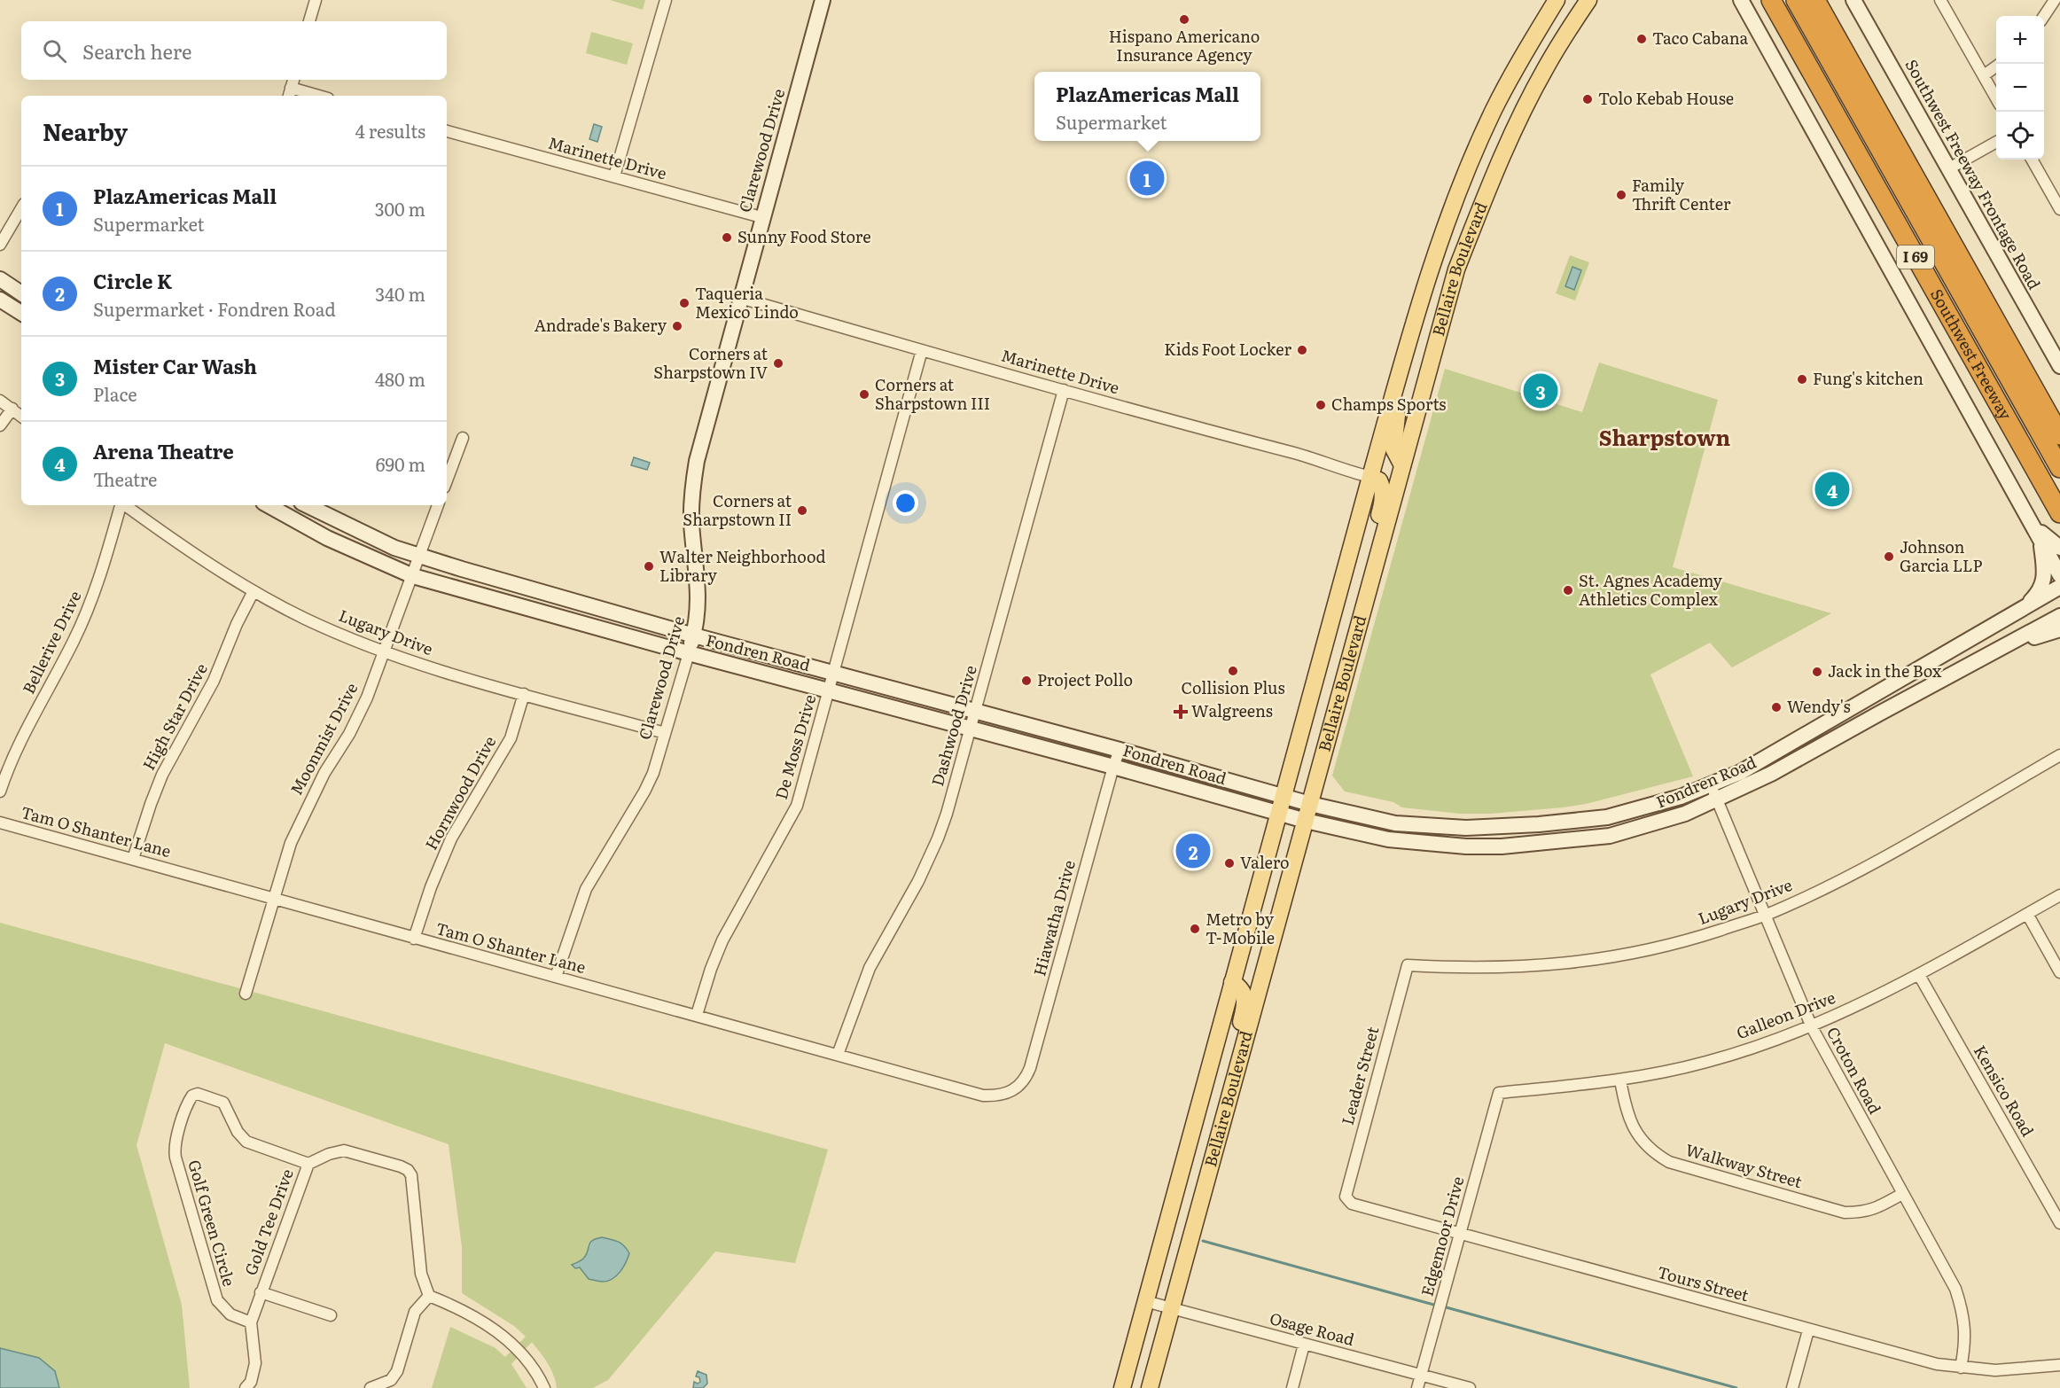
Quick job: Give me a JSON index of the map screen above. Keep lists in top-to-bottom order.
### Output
{
  "streets": {
    "highway": ["I 69", "Southwest Freeway"],
    "main road": [
      "Clarewood Drive",
      "Southwest Freeway Frontage Road",
      "Bellaire Boulevard",
      "Fondren Road"
    ],
    "street": [
      "Marinette Drive",
      "Lugary Drive",
      "Bellerive Drive",
      "High Star Drive",
      "Dashwood Drive",
      "Moonmist Drive",
      "De Moss Drive",
      "Hornwood Drive",
      "Tam O Shanter Lane",
      "Hiawatha Drive",
      "Galleon Drive",
      "Croton Road",
      "Leader Street",
      "Kensico Road",
      "Walkway Street",
      "Gold Tee Drive",
      "Golf Green Circle",
      "Edgemoor Drive",
      "Tours Street",
      "Osage Road"
    ]
  },
  "crossings": [
    ["Clarewood Drive", "Marinette Drive"],
    ["Clarewood Drive", "Lugary Drive"],
    ["Clarewood Drive", "Fondren Road"],
    ["Clarewood Drive", "Tam O Shanter Lane"],
    ["Marinette Drive", "Bellaire Boulevard"],
    ["Marinette Drive", "Dashwood Drive"],
    ["Marinette Drive", "De Moss Drive"],
    ["Bellaire Boulevard", "Fondren Road"],
    ["Bellaire Boulevard", "Osage Road"],
    ["Lugary Drive", "High Star Drive"],
    ["Lugary Drive", "Moonmist Drive"],
    ["Lugary Drive", "Hornwood Drive"],
    ["Lugary Drive", "Croton Road"],
    ["Lugary Drive", "Leader Street"],
    ["Fondren Road", "Dashwood Drive"],
    ["Fondren Road", "Moonmist Drive"],
    ["Fondren Road", "De Moss Drive"],
    ["Fondren Road", "Hiawatha Drive"],
    ["Fondren Road", "Croton Road"],
    ["High Star Drive", "Tam O Shanter Lane"],
    ["Dashwood Drive", "Tam O Shanter Lane"],
    ["Moonmist Drive", "Tam O Shanter Lane"],
    ["De Moss Drive", "Tam O Shanter Lane"],
    ["Hornwood Drive", "Tam O Shanter Lane"],
    ["Tam O Shanter Lane", "Hiawatha Drive"],
    ["Galleon Drive", "Croton Road"],
    ["Galleon Drive", "Kensico Road"],
    ["Galleon Drive", "Walkway Street"],
    ["Galleon Drive", "Edgemoor Drive"],
    ["Croton Road", "Walkway Street"],
    ["Croton Road", "Tours Street"],
    ["Leader Street", "Tours Street"],
    ["Gold Tee Drive", "Golf Green Circle"],
    ["Edgemoor Drive", "Tours Street"],
    ["Edgemoor Drive", "Osage Road"]
  ],
  "districts": ["Sharpstown"],
  "places": {
    "other": [
      "Hispano Americano Insurance Agency",
      "Taco Cabana",
      "Tolo Kebab House",
      "Family Thrift Center",
      "Sunny Food Store",
      "Taqueria Mexico Lindo",
      "Andrade's Bakery",
      "Kids Foot Locker",
      "Corners at Sharpstown IV",
      "Fung's kitchen",
      "Corners at Sharpstown III",
      "Champs Sports",
      "Corners at Sharpstown II",
      "Johnson Garcia LLP",
      "Walter Neighborhood Library",
      "St. Agnes Academy Athletics Complex",
      "Collision Plus",
      "Jack in the Box",
      "Project Pollo",
      "Wendy's",
      "Valero",
      "Metro by T-Mobile"
    ],
    "health": ["Walgreens"]
  },
  "page": {
    "map_buttons": ["+", "−"],
    "search": "Search here",
    "popup": ["PlazAmericas Mall", "Supermarket"],
    "heading": ["Nearby", "4 results"],
    "pins": [
      "1",
      "3",
      "4",
      "2"
    ],
    "list": [
      {
        "mark": "1",
        "name": "PlazAmericas Mall",
        "note": "Supermarket",
        "value": "300 m"
      },
      {
        "mark": "2",
        "name": "Circle K",
        "note": "Supermarket · Fondren Road",
        "value": "340 m"
      },
      {
        "mark": "3",
        "name": "Mister Car Wash",
        "note": "Place",
        "value": "480 m"
      },
      {
        "mark": "4",
        "name": "Arena Theatre",
        "note": "Theatre",
        "value": "690 m"
      }
    ]
  }
}
